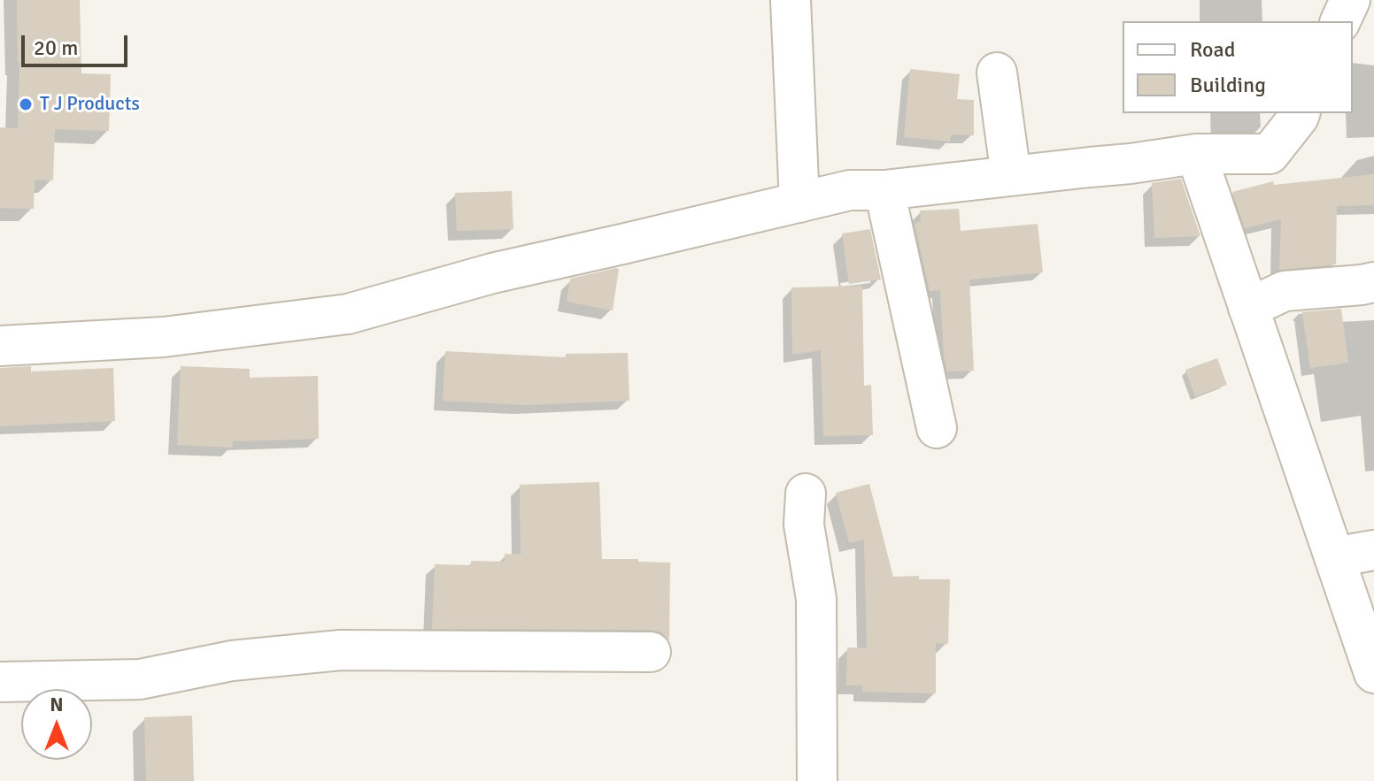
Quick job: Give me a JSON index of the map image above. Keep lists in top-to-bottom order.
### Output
{
  "places": ["T J Products"],
  "legend": ["Road", "Building"],
  "scale_bar": "20 m",
  "north": "top"
}
